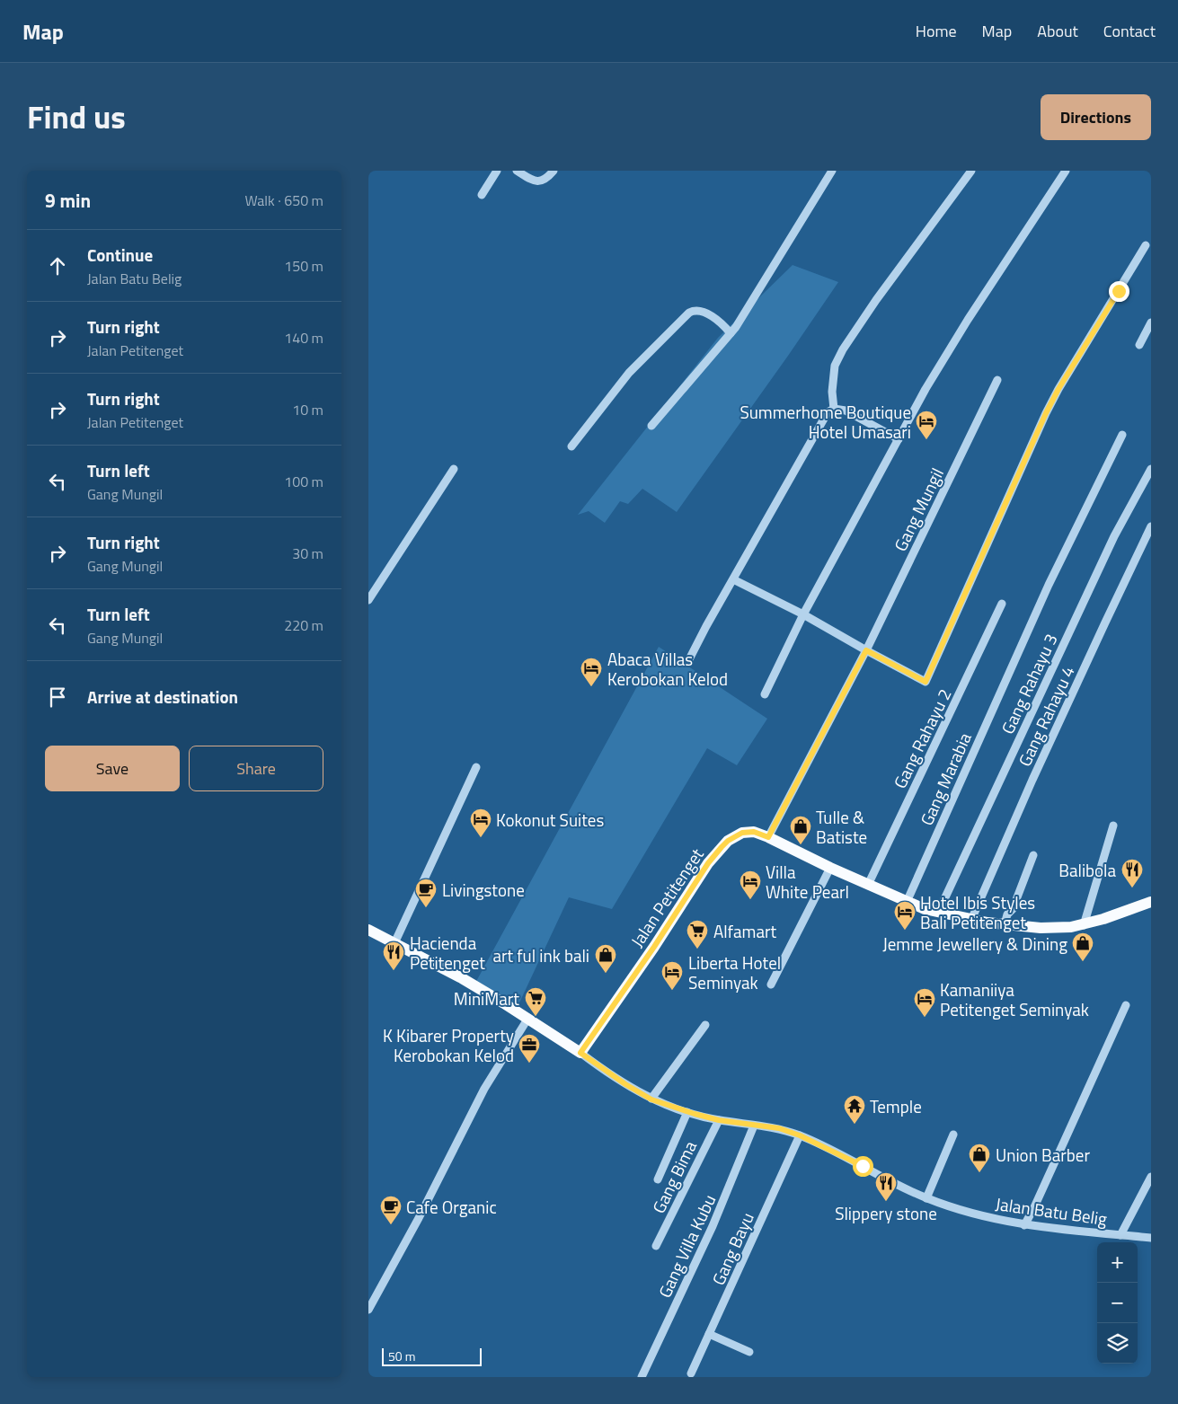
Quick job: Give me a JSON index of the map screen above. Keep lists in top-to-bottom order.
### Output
{
  "streets": {
    "main road": ["Jalan Petitenget"],
    "street": [
      "Gang Mungil",
      "Gang Rahayu 3",
      "Gang Rahayu 4",
      "Gang Rahayu 2",
      "Gang Marabia",
      "Gang Bima",
      "Jalan Batu Belig",
      "Gang Villa Kubu",
      "Gang Bayu"
    ]
  },
  "crossings": [
    ["Gang Mungil", "Jalan Petitenget"],
    ["Gang Rahayu 3", "Gang Marabia"],
    ["Gang Rahayu 3", "Jalan Petitenget"],
    ["Gang Rahayu 4", "Jalan Petitenget"],
    ["Gang Rahayu 2", "Jalan Petitenget"],
    ["Gang Marabia", "Jalan Petitenget"],
    ["Jalan Petitenget", "Jalan Batu Belig"],
    ["Gang Bima", "Jalan Batu Belig"],
    ["Jalan Batu Belig", "Gang Villa Kubu"],
    ["Jalan Batu Belig", "Gang Bayu"]
  ],
  "places": {
    "hotel": [
      "Summerhome Boutique Hotel Umasari",
      "Abaca Villas Kerobokan Kelod",
      "Kokonut Suites",
      "Villa White Pearl",
      "Hotel Ibis Styles Bali Petitenget",
      "Liberta Hotel Seminyak",
      "Kamaniiya Petitenget Seminyak"
    ],
    "shop": [
      "Tulle & Batiste",
      "Jemme Jewellery & Dining",
      "art ful ink bali",
      "Union Barber"
    ],
    "restaurant": ["Balibola", "Hacienda Petitenget", "Slippery stone"],
    "cafe": ["Livingstone", "Cafe Organic"],
    "supermarket": ["Alfamart", "MiniMart"],
    "office": ["K Kibarer Property Kerobokan Kelod"],
    "temple": ["Temple"]
  },
  "scale_bar": "50 m",
  "page": {
    "header": "Map",
    "nav": [
      "Home",
      "Map",
      "About",
      "Contact"
    ],
    "title": "Find us",
    "buttons": [
      "Directions",
      ["Save", "Share"]
    ],
    "heading": ["9 min", "Walk · 650 m"],
    "list": [
      ["Continue", "Jalan Batu Belig", "150 m"],
      ["Turn right", "Jalan Petitenget", "140 m"],
      ["Turn right", "Jalan Petitenget", "10 m"],
      ["Turn left", "Gang Mungil", "100 m"],
      ["Turn right", "Gang Mungil", "30 m"],
      ["Turn left", "Gang Mungil", "220 m"],
      "Arrive at destination"
    ],
    "map_buttons": ["+", "−"],
    "scale": "50 m"
  }
}
